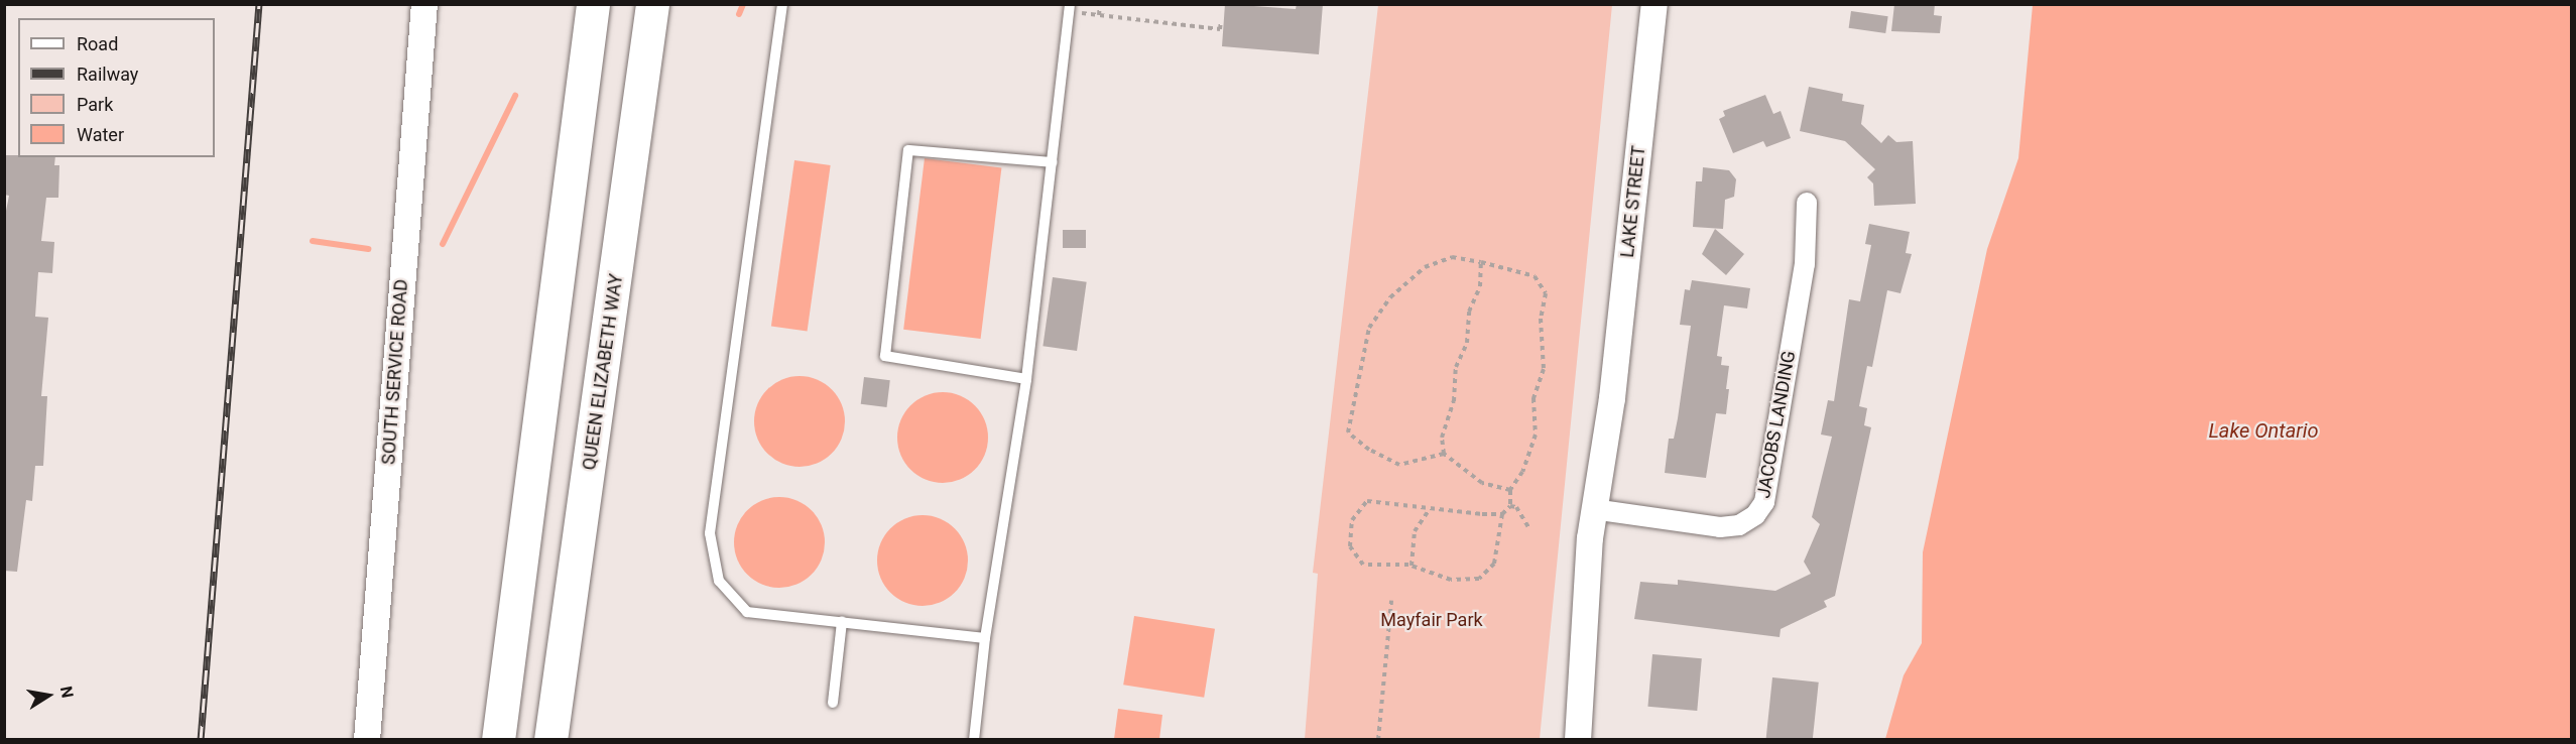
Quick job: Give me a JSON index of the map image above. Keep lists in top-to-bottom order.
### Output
{
  "streets": {
    "highway": ["QUEEN ELIZABETH WAY"],
    "street": ["LAKE STREET", "SOUTH SERVICE ROAD", "JACOBS LANDING"]
  },
  "crossings": [
    ["LAKE STREET", "JACOBS LANDING"]
  ],
  "water": ["Lake Ontario"],
  "parks": ["Mayfair Park"],
  "legend": [
    "Road",
    "Railway",
    "Park",
    "Water"
  ],
  "north": "right"
}
